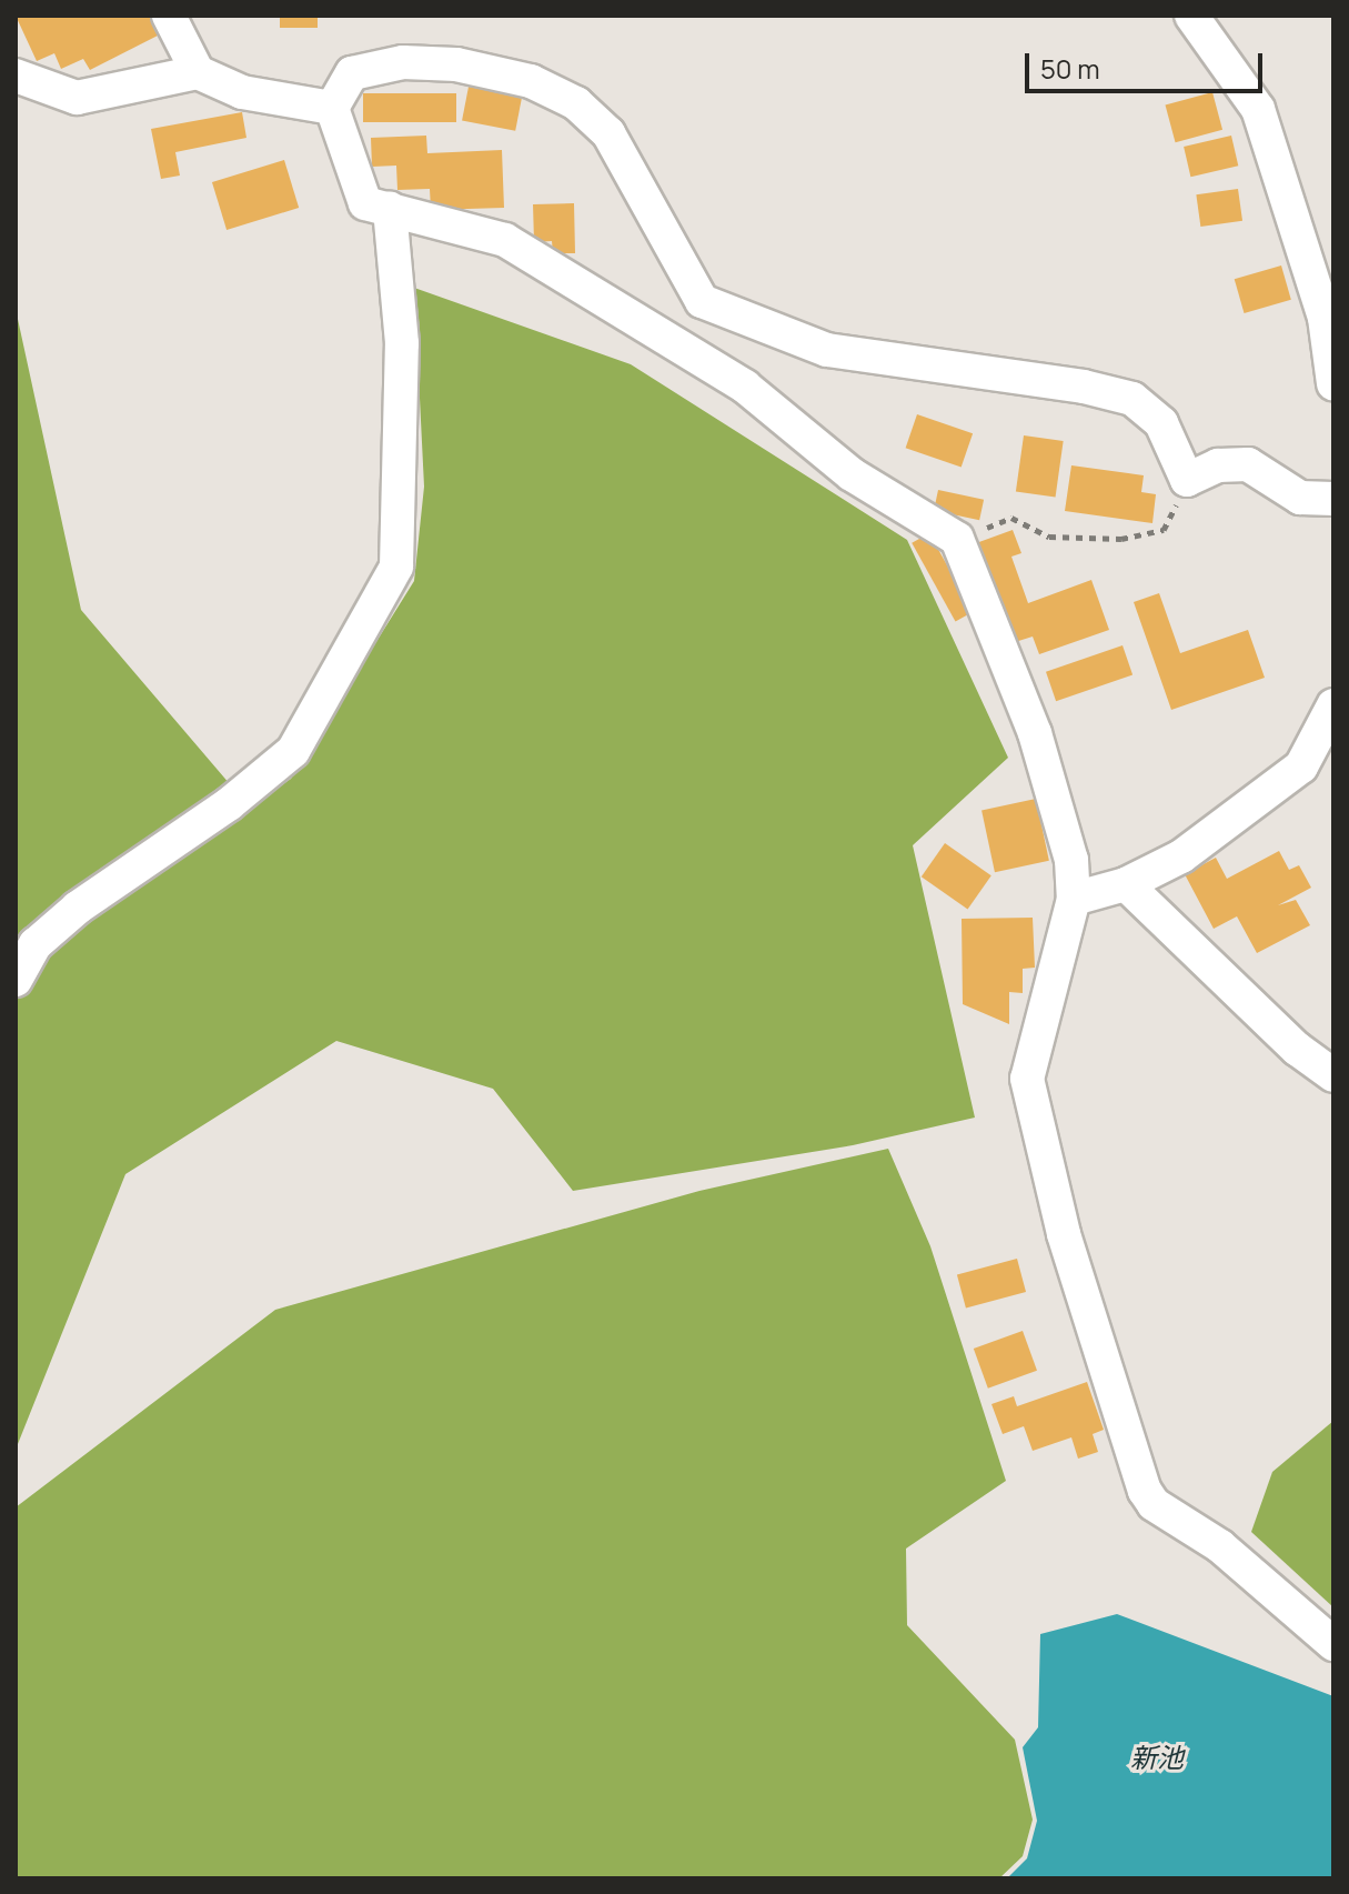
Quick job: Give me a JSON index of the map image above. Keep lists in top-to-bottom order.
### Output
{
  "water": ["新池"],
  "scale_bar": "50 m"
}
